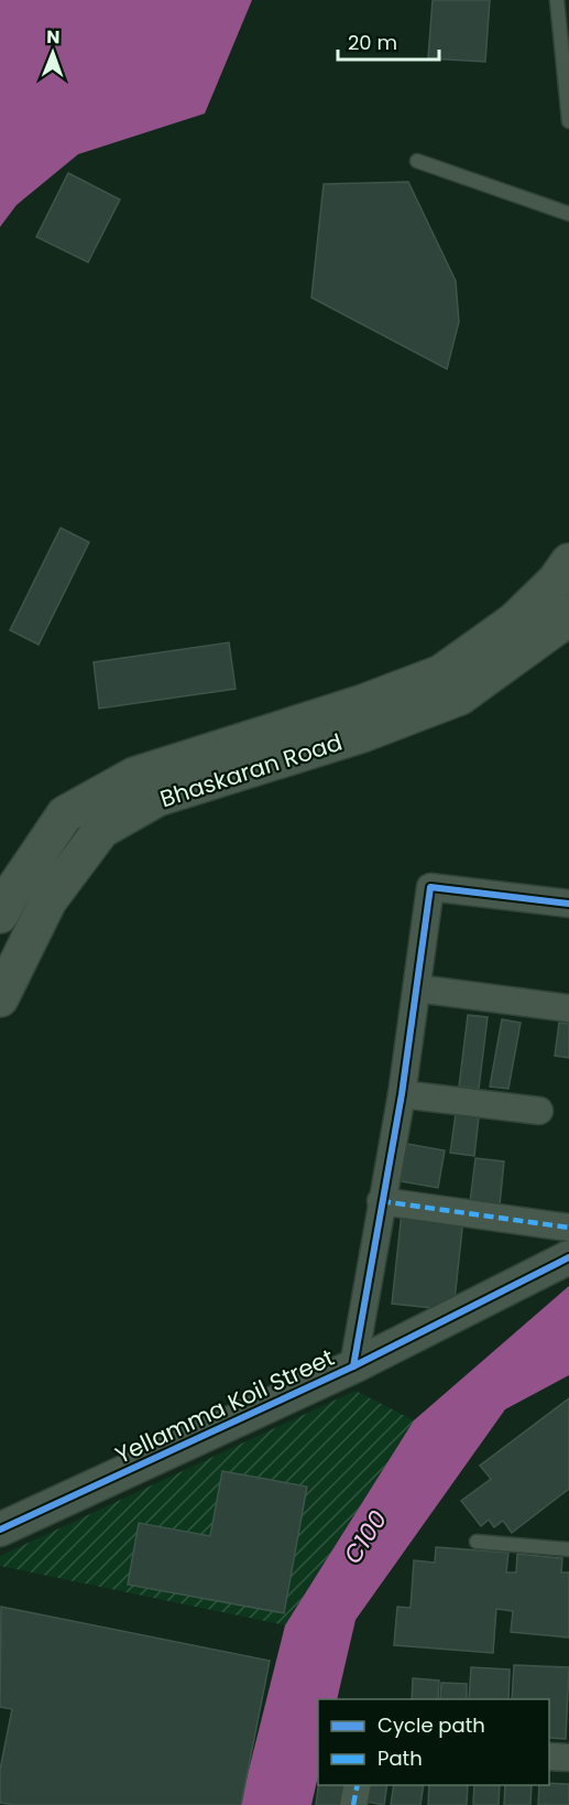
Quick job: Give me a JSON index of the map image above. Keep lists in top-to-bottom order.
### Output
{
  "streets": {
    "main road": ["Bhaskaran Road"],
    "street": ["Yellamma Koil Street"]
  },
  "water": ["C100"],
  "legend": ["Cycle path", "Path"],
  "scale_bar": "20 m",
  "north": "top"
}
